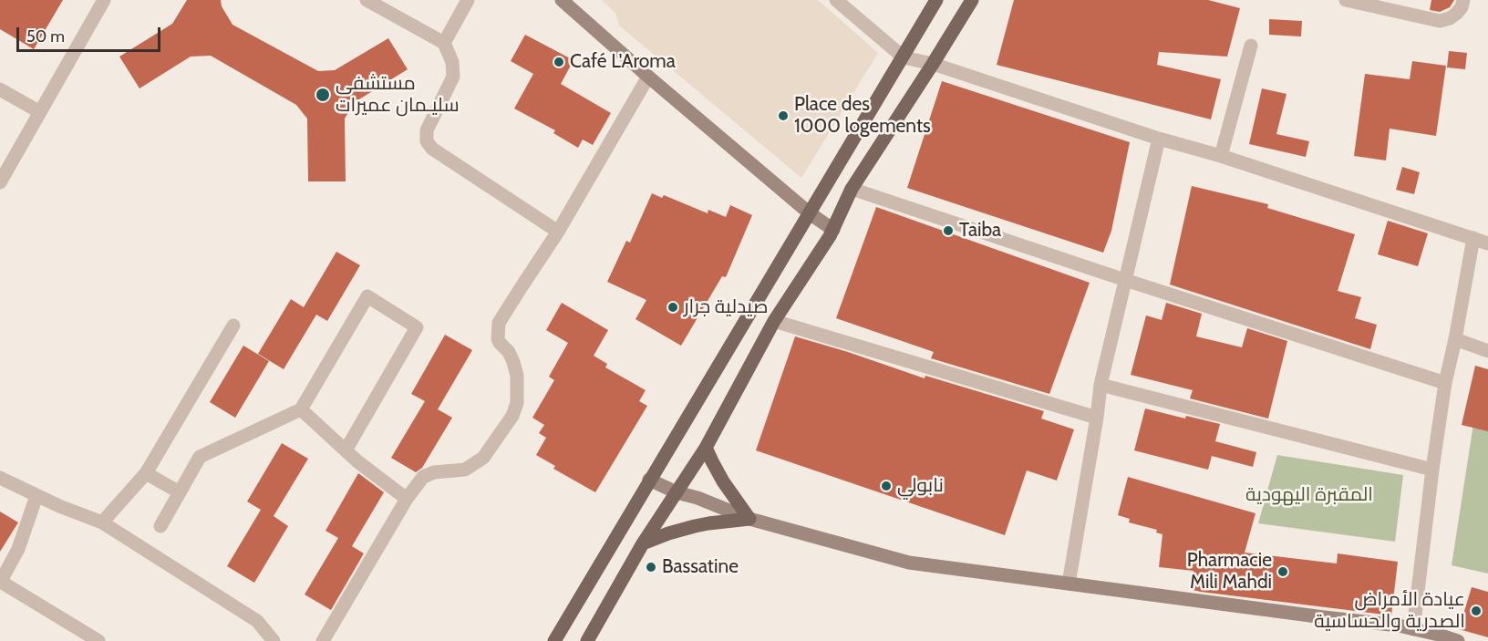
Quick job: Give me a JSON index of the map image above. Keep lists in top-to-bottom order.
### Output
{
  "parks": ["المقبرة اليهودية"],
  "places": [
    "Café L'Aroma",
    "مستشفى سليـمان عميرات",
    "Place des 1000 logements",
    "Taiba",
    "صيدلية جرار",
    "نابولي",
    "Bassatine",
    "Pharmacie Mili Mahdi",
    "عيادة الأمراض الصدرية والحساسية"
  ],
  "scale_bar": "50 m"
}
